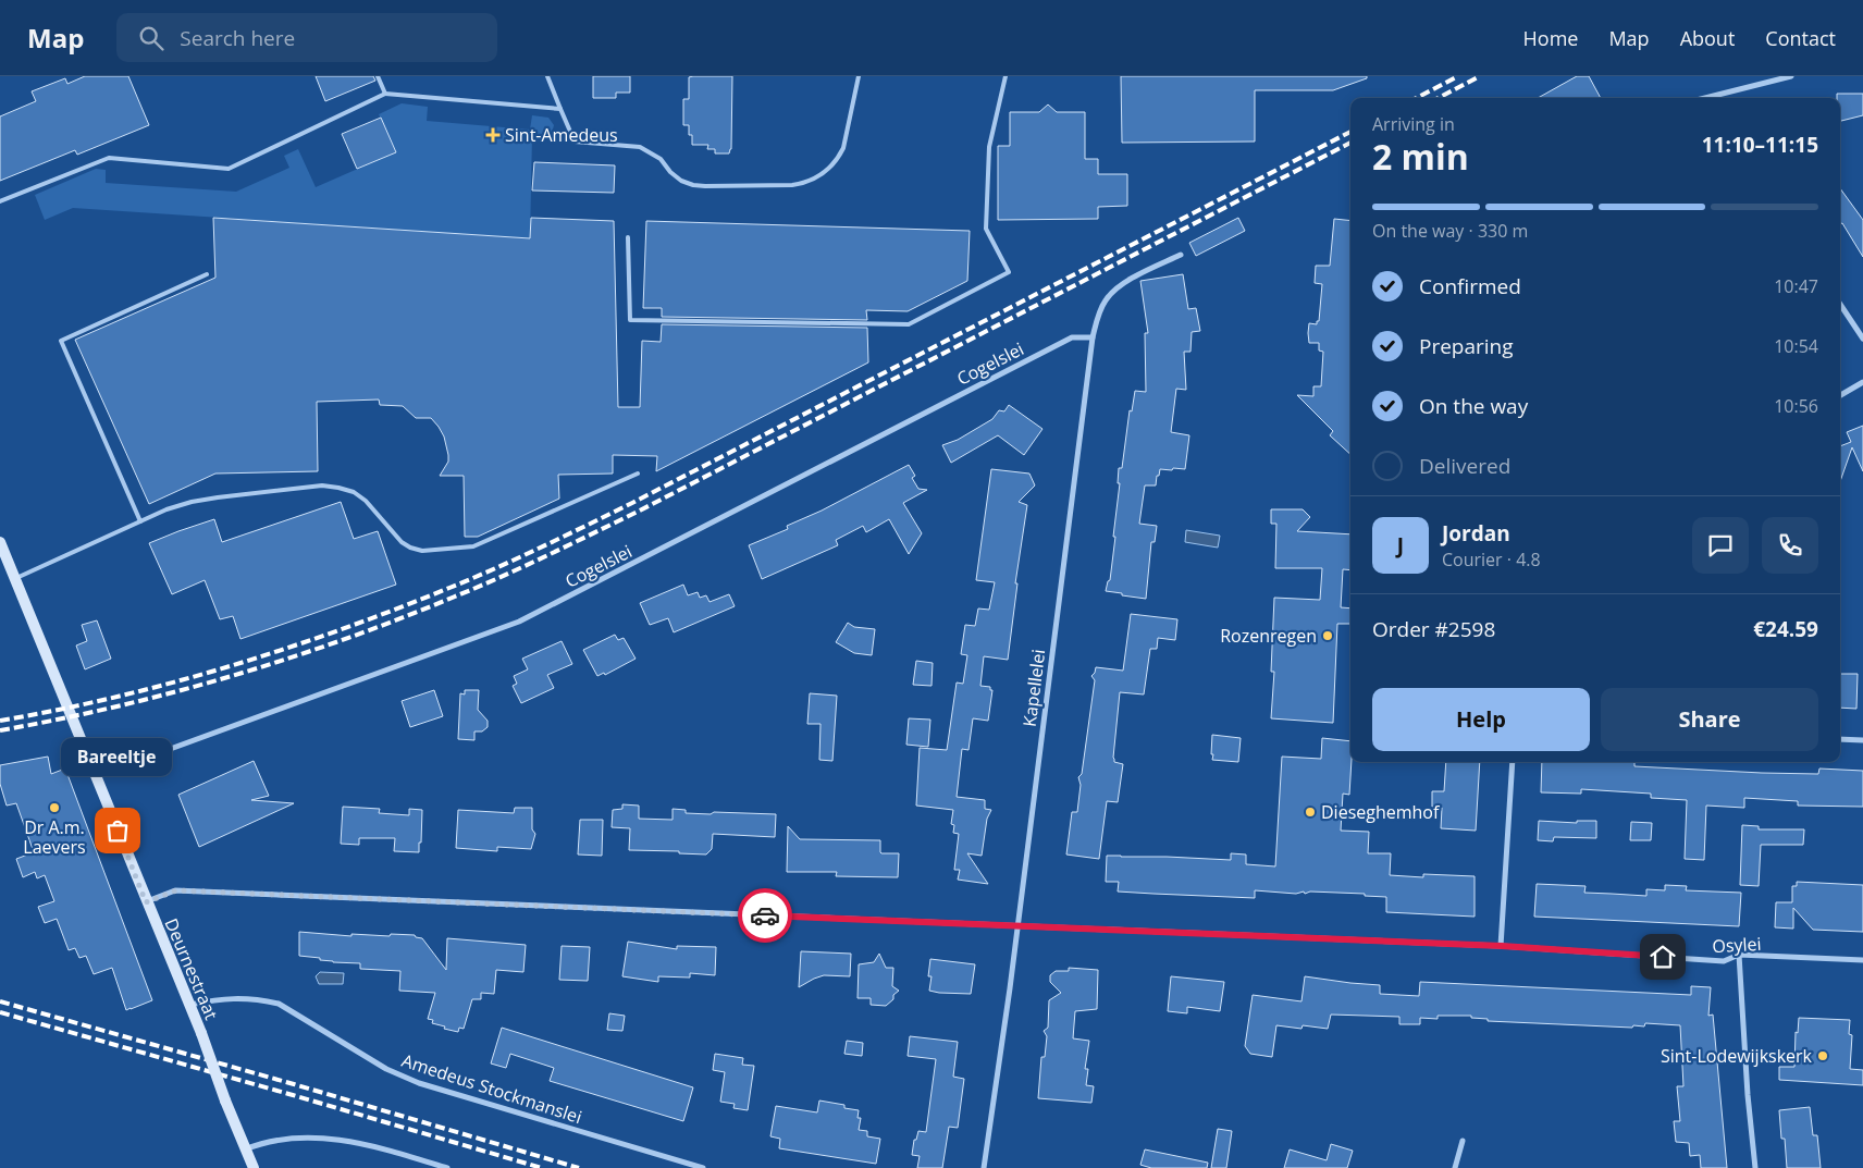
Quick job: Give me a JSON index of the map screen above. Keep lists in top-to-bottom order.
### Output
{
  "streets": {
    "street": [
      "Cogelslei",
      "Kapellelei",
      "Osylei",
      "Deurnestraat",
      "Amedeus Stockmanslei"
    ]
  },
  "crossings": [
    ["Cogelslei", "Kapellelei"],
    ["Cogelslei", "Deurnestraat"],
    ["Kapellelei", "Osylei"],
    ["Osylei", "Deurnestraat"],
    ["Deurnestraat", "Amedeus Stockmanslei"]
  ],
  "places": {
    "health": ["Sint-Amedeus"],
    "other": [
      "Rozenregen",
      "Dr A.m. Laevers",
      "Dieseghemhof",
      "Bareeltje",
      "Sint-Lodewijkskerk"
    ]
  },
  "page": {
    "header": "Map",
    "search": "Search here",
    "nav": [
      "Home",
      "Map",
      "About",
      "Contact"
    ],
    "heading": ["2 min", "Arriving in", "11:10–11:15"],
    "panel": [
      "Jordan",
      "Courier · 4.8",
      "Order #2598",
      "€24.59"
    ],
    "bar": "On the way · 330 m",
    "list": [
      ["Confirmed", "10:47"],
      ["Preparing", "10:54"],
      ["On the way", "10:56"],
      "Delivered"
    ],
    "round": "J",
    "buttons": ["Help", "Share"],
    "bubble": "Bareeltje"
  }
}
